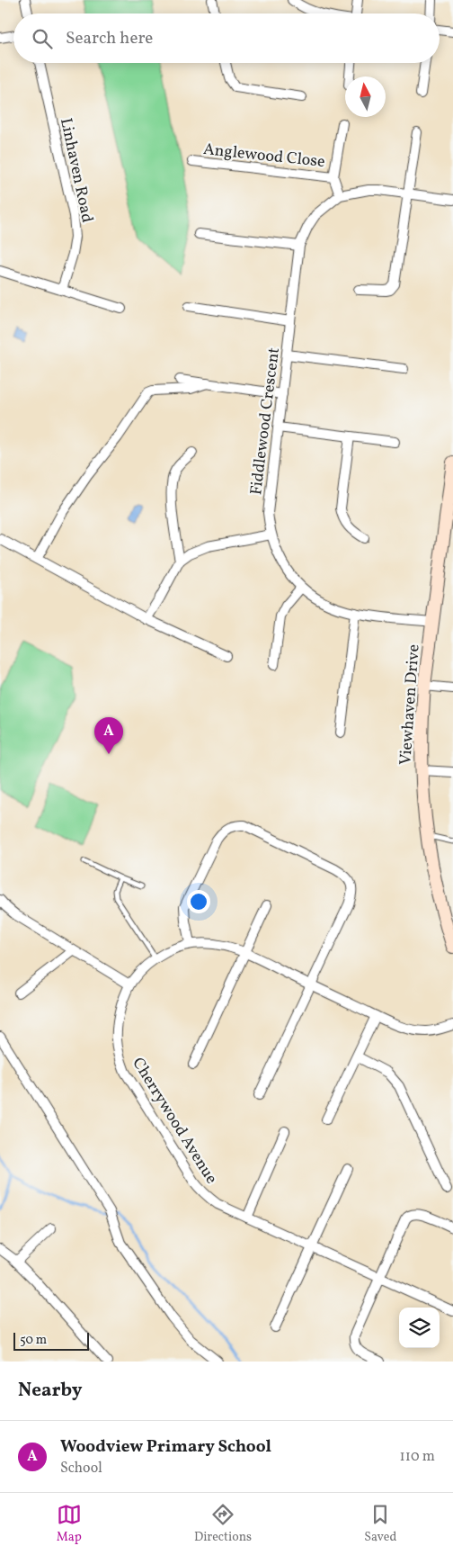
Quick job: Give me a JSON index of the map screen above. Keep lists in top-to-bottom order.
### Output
{
  "streets": {
    "street": [
      "Anglewood Close",
      "Linhaven Road",
      "Fiddlewood Crescent",
      "Viewhaven Drive",
      "Cherrywood Avenue"
    ]
  },
  "crossings": [
    ["Anglewood Close", "Fiddlewood Crescent"],
    ["Fiddlewood Crescent", "Viewhaven Drive"]
  ],
  "scale_bar": "50 m",
  "north": "top",
  "page": {
    "search": "Search here",
    "pins": "A",
    "scale": "50 m",
    "heading": "Nearby",
    "list": [
      {
        "mark": "A",
        "name": "Woodview Primary School",
        "note": "School",
        "value": "110 m"
      }
    ],
    "nav": ["Map", "Directions", "Saved"]
  }
}
